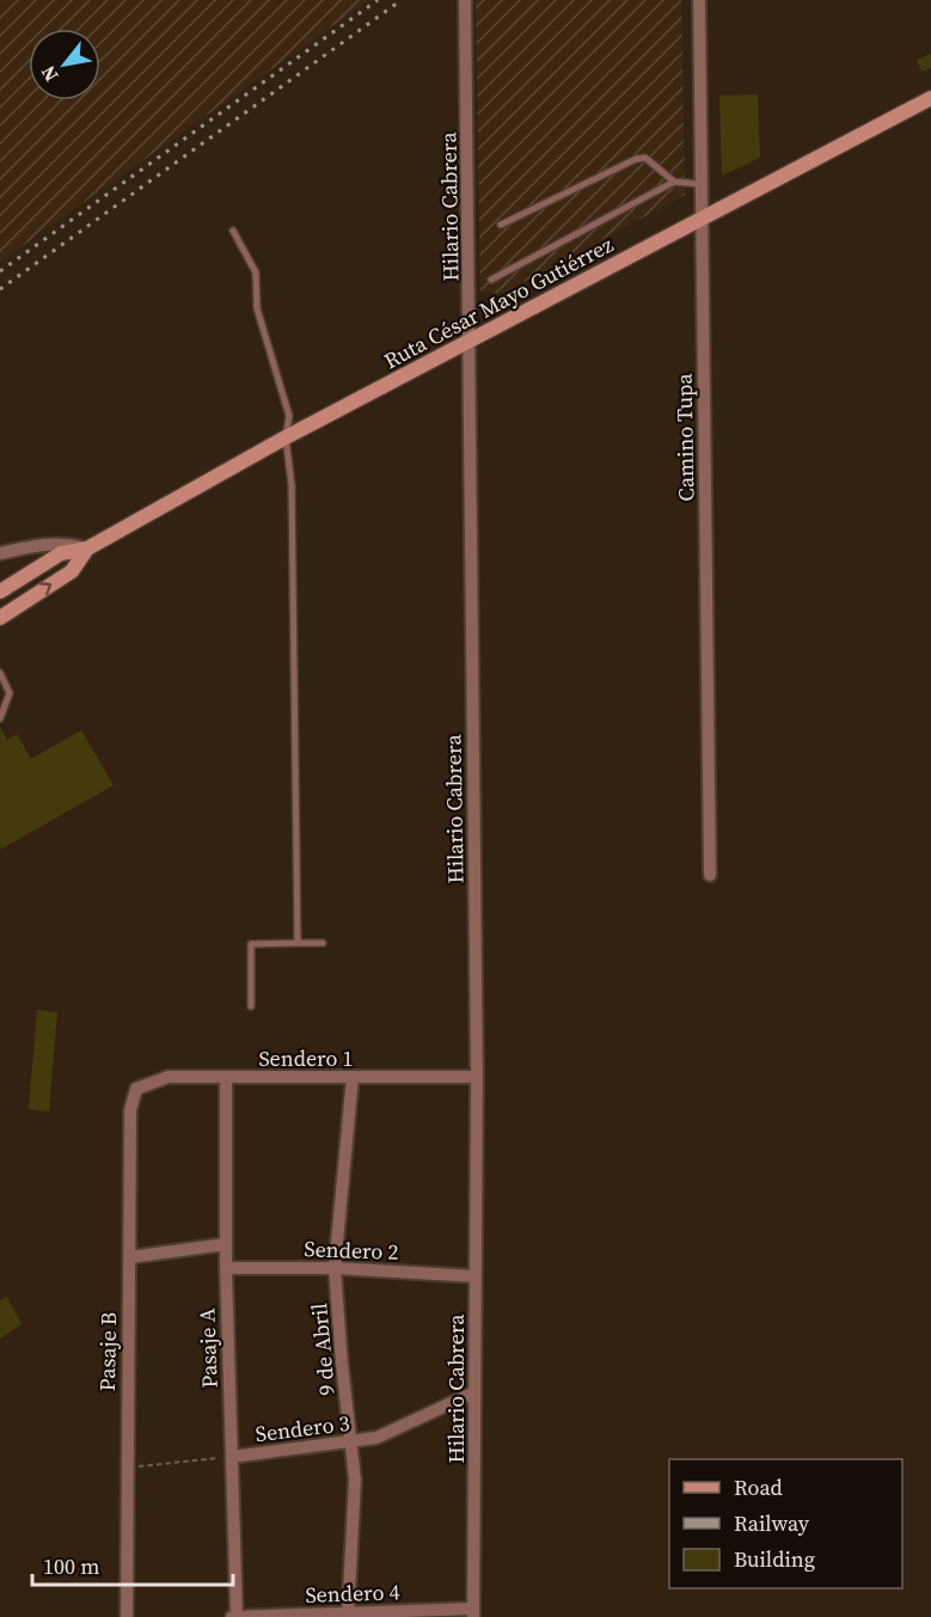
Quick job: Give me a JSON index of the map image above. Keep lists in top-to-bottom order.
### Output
{
  "streets": {
    "main road": ["Ruta César Mayo Gutiérrez"],
    "street": [
      "Hilario Cabrera",
      "Camino Tupa",
      "Sendero 1",
      "Sendero 2",
      "Pasaje A",
      "9 de Abril",
      "Pasaje B",
      "Sendero 3",
      "Sendero 4"
    ]
  },
  "crossings": [
    ["Hilario Cabrera", "Ruta César Mayo Gutiérrez"],
    ["Hilario Cabrera", "Sendero 1"],
    ["Hilario Cabrera", "Sendero 2"],
    ["Hilario Cabrera", "Sendero 3"],
    ["Hilario Cabrera", "Sendero 4"],
    ["Ruta César Mayo Gutiérrez", "Camino Tupa"],
    ["Sendero 1", "Pasaje A"],
    ["Sendero 1", "9 de Abril"],
    ["Sendero 1", "Pasaje B"],
    ["Sendero 2", "Pasaje A"],
    ["Sendero 2", "9 de Abril"],
    ["Pasaje A", "Sendero 3"],
    ["Pasaje A", "Sendero 4"],
    ["9 de Abril", "Sendero 3"],
    ["9 de Abril", "Sendero 4"],
    ["Pasaje B", "Sendero 3"]
  ],
  "legend": ["Road", "Railway", "Building"],
  "scale_bar": "100 m",
  "north": "bottom left"
}
